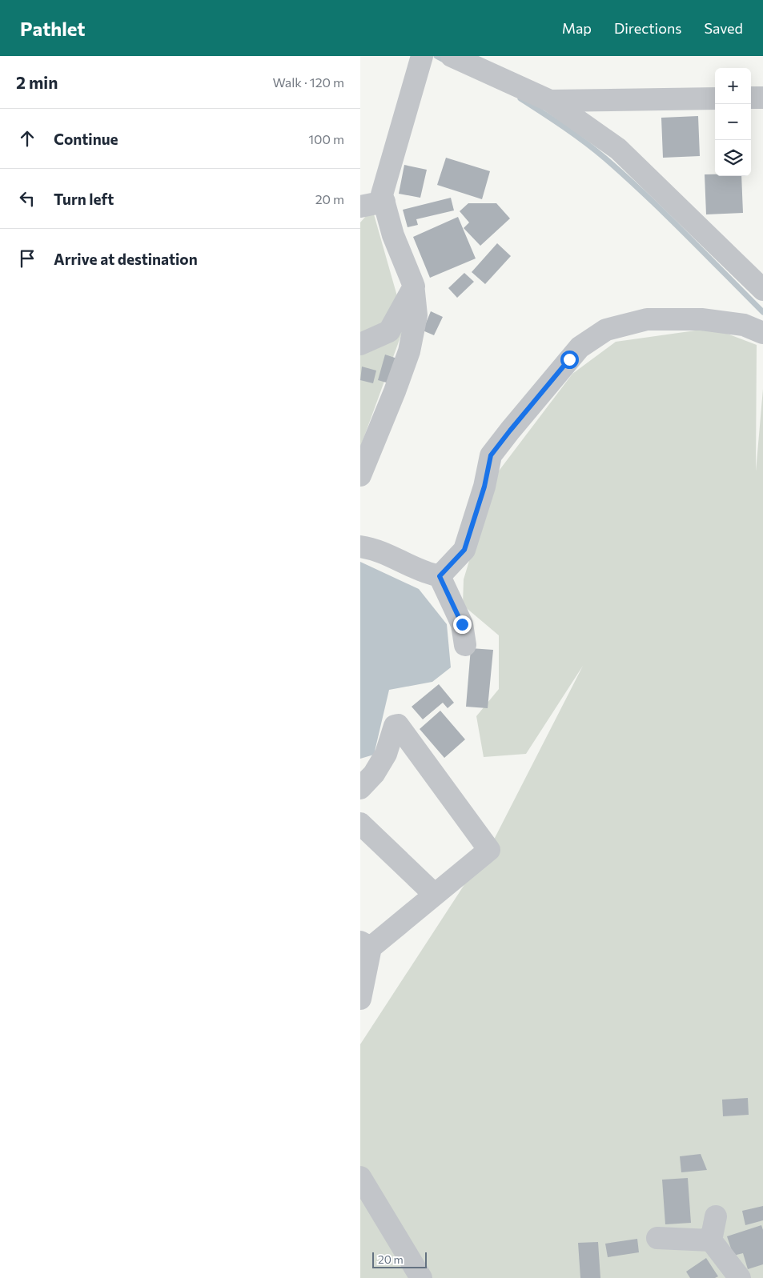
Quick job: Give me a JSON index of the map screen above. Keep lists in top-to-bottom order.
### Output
{
  "scale_bar": "20 m",
  "page": {
    "header": "Pathlet",
    "nav": ["Map", "Directions", "Saved"],
    "heading": ["2 min", "Walk · 120 m"],
    "map_buttons": ["+", "−"],
    "list": [
      ["Continue", "100 m"],
      ["Turn left", "20 m"],
      "Arrive at destination"
    ],
    "scale": "20 m"
  }
}
